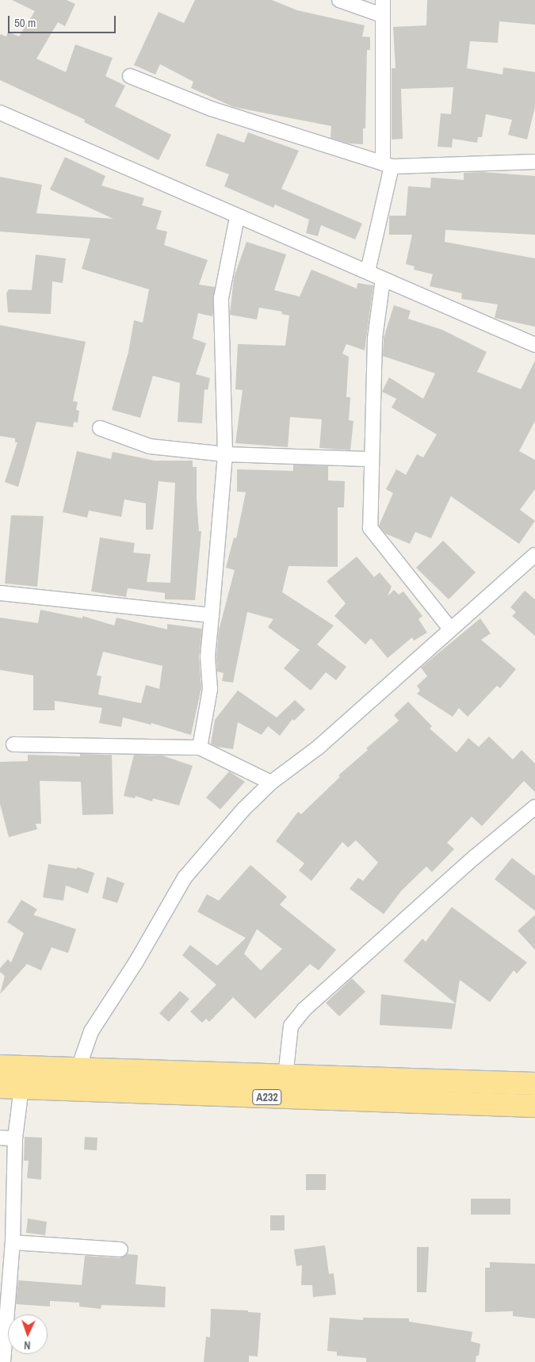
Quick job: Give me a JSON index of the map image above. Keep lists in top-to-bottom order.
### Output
{
  "streets": {
    "highway": ["A232"]
  },
  "scale_bar": "50 m",
  "north": "bottom"
}
